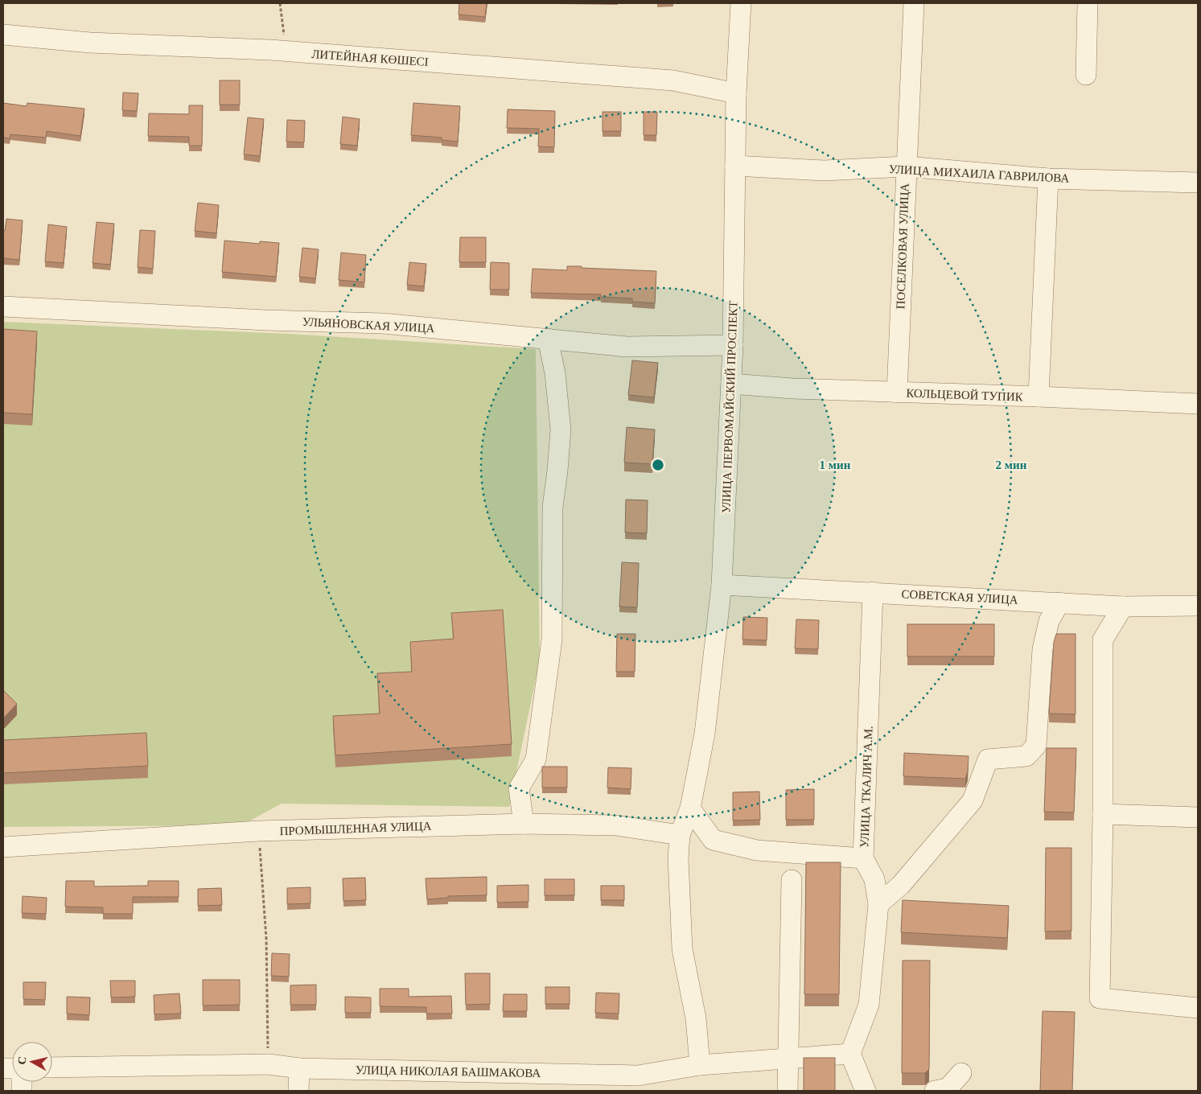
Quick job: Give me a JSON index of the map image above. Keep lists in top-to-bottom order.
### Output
{
  "streets": {
    "street": [
      "ЛИТЕЙНАЯ КӨШЕСІ",
      "УЛИЦА МИХАИЛА ГАВРИЛОВА",
      "ПОСЕЛКОВАЯ УЛИЦА",
      "УЛЬЯНОВСКАЯ УЛИЦА",
      "КОЛЬЦЕВОЙ ТУПИК",
      "УЛИЦА ПЕРВОМАЙСКИЙ ПРОСПЕКТ",
      "СОВЕТСКАЯ УЛИЦА",
      "УЛИЦА ТКАЛИЧ А.М.",
      "ПРОМЫШЛЕННАЯ УЛИЦА",
      "УЛИЦА НИКОЛАЯ БАШМАКОВА"
    ]
  },
  "crossings": [
    ["ЛИТЕЙНАЯ КӨШЕСІ", "УЛИЦА ПЕРВОМАЙСКИЙ ПРОСПЕКТ"],
    ["УЛИЦА МИХАИЛА ГАВРИЛОВА", "ПОСЕЛКОВАЯ УЛИЦА"],
    ["УЛИЦА МИХАИЛА ГАВРИЛОВА", "УЛИЦА ПЕРВОМАЙСКИЙ ПРОСПЕКТ"],
    ["ПОСЕЛКОВАЯ УЛИЦА", "КОЛЬЦЕВОЙ ТУПИК"],
    ["УЛЬЯНОВСКАЯ УЛИЦА", "УЛИЦА ПЕРВОМАЙСКИЙ ПРОСПЕКТ"],
    ["КОЛЬЦЕВОЙ ТУПИК", "УЛИЦА ПЕРВОМАЙСКИЙ ПРОСПЕКТ"],
    ["УЛИЦА ПЕРВОМАЙСКИЙ ПРОСПЕКТ", "СОВЕТСКАЯ УЛИЦА"],
    ["СОВЕТСКАЯ УЛИЦА", "УЛИЦА ТКАЛИЧ А.М."],
    ["УЛИЦА ТКАЛИЧ А.М.", "УЛИЦА НИКОЛАЯ БАШМАКОВА"]
  ],
  "north": "left",
  "rings": ["1 мин", "2 мин"]
}
